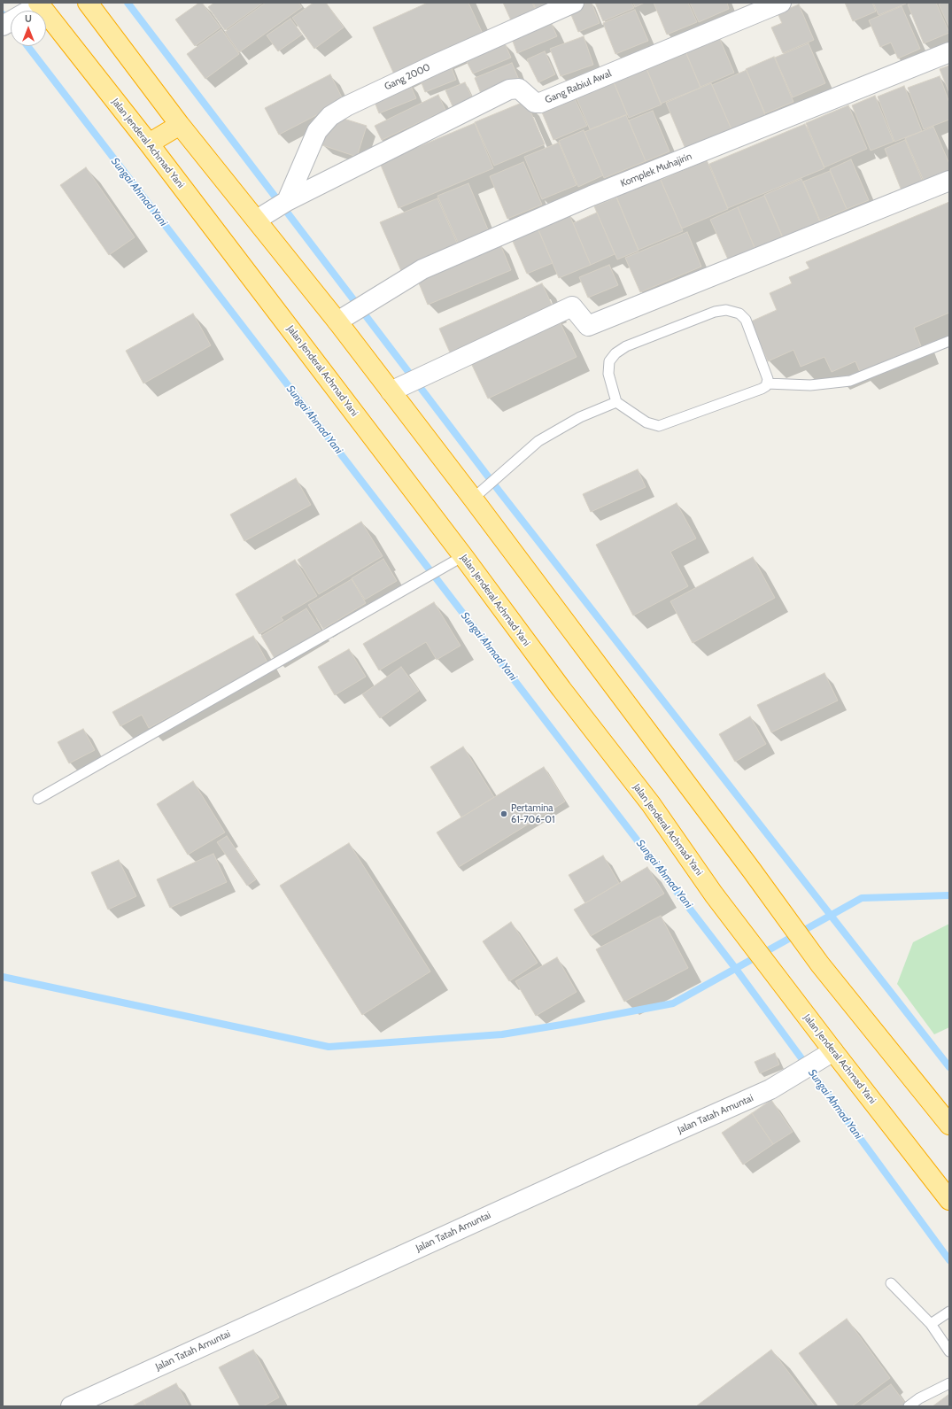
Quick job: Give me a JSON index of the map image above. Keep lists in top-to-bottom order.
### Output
{
  "streets": {
    "highway": ["Jalan Jenderal Achmad Yani"],
    "street": [
      "Gang 2000",
      "Gang Rabiul Awal",
      "Komplek Muhajirin",
      "Jalan Tatah Amuntai"
    ]
  },
  "crossings": [
    ["Gang 2000", "Gang Rabiul Awal"],
    ["Jalan Jenderal Achmad Yani", "Jalan Tatah Amuntai"]
  ],
  "water": ["Sungai Ahmad Yani"],
  "places": ["Pertamina 61-706-01"],
  "north": "top"
}
